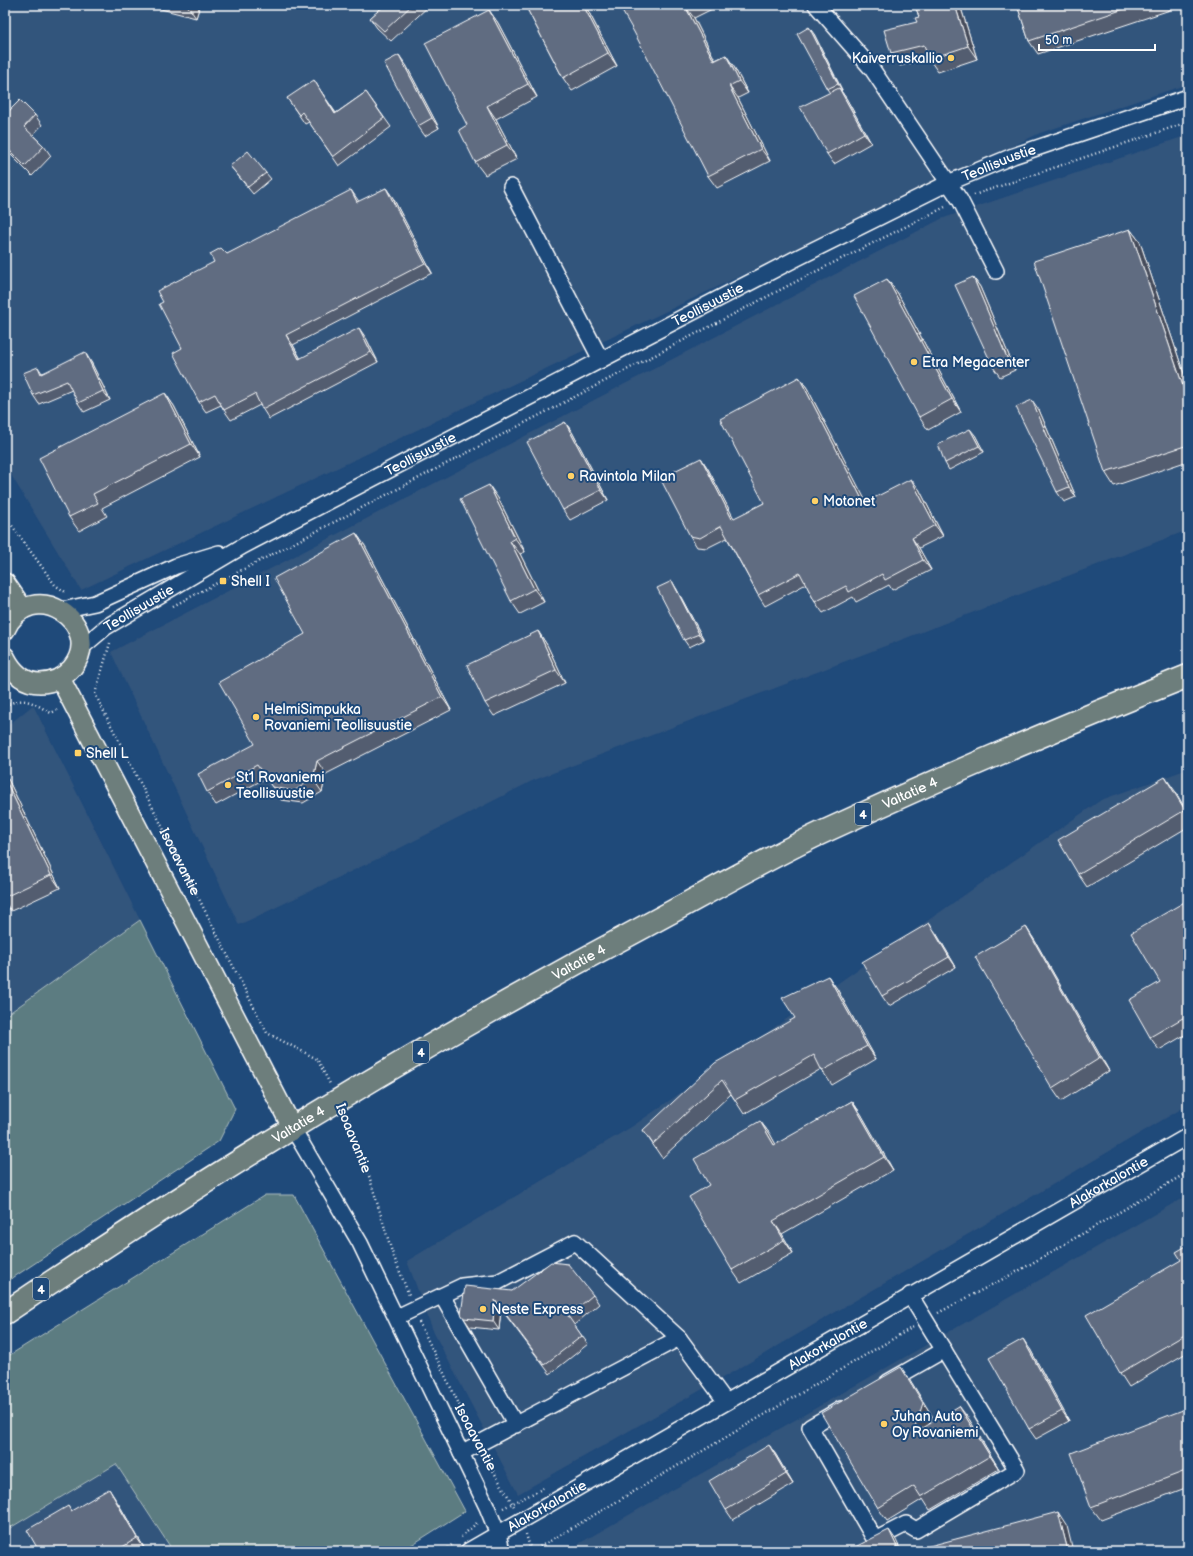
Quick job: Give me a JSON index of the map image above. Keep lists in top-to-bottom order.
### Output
{
  "streets": {
    "highway": ["Valtatie 4", "4"],
    "main road": ["Isoaavantie"],
    "street": ["Teollisuustie", "Alakorkalontie"]
  },
  "crossings": [
    ["Valtatie 4", "Isoaavantie"],
    ["Isoaavantie", "Alakorkalontie"]
  ],
  "places": {
    "other": [
      "Kaiverruskallio",
      "Etra Megacenter",
      "Ravintola Milan",
      "Motonet",
      "HelmiSimpukka Rovaniemi Teollisuustie",
      "St1 Rovaniemi Teollisuustie",
      "Neste Express",
      "Juhan Auto Oy Rovaniemi"
    ],
    "transit": ["Shell I", "Shell L"]
  },
  "scale_bar": "50 m"
}
